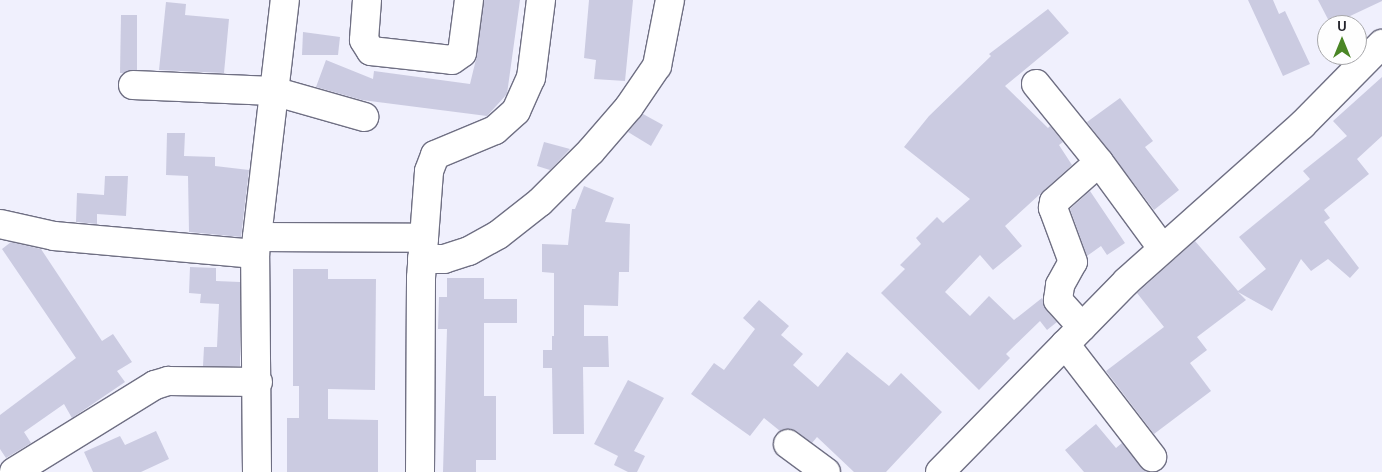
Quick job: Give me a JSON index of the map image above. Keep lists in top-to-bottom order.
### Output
{
  "north": "top"
}
